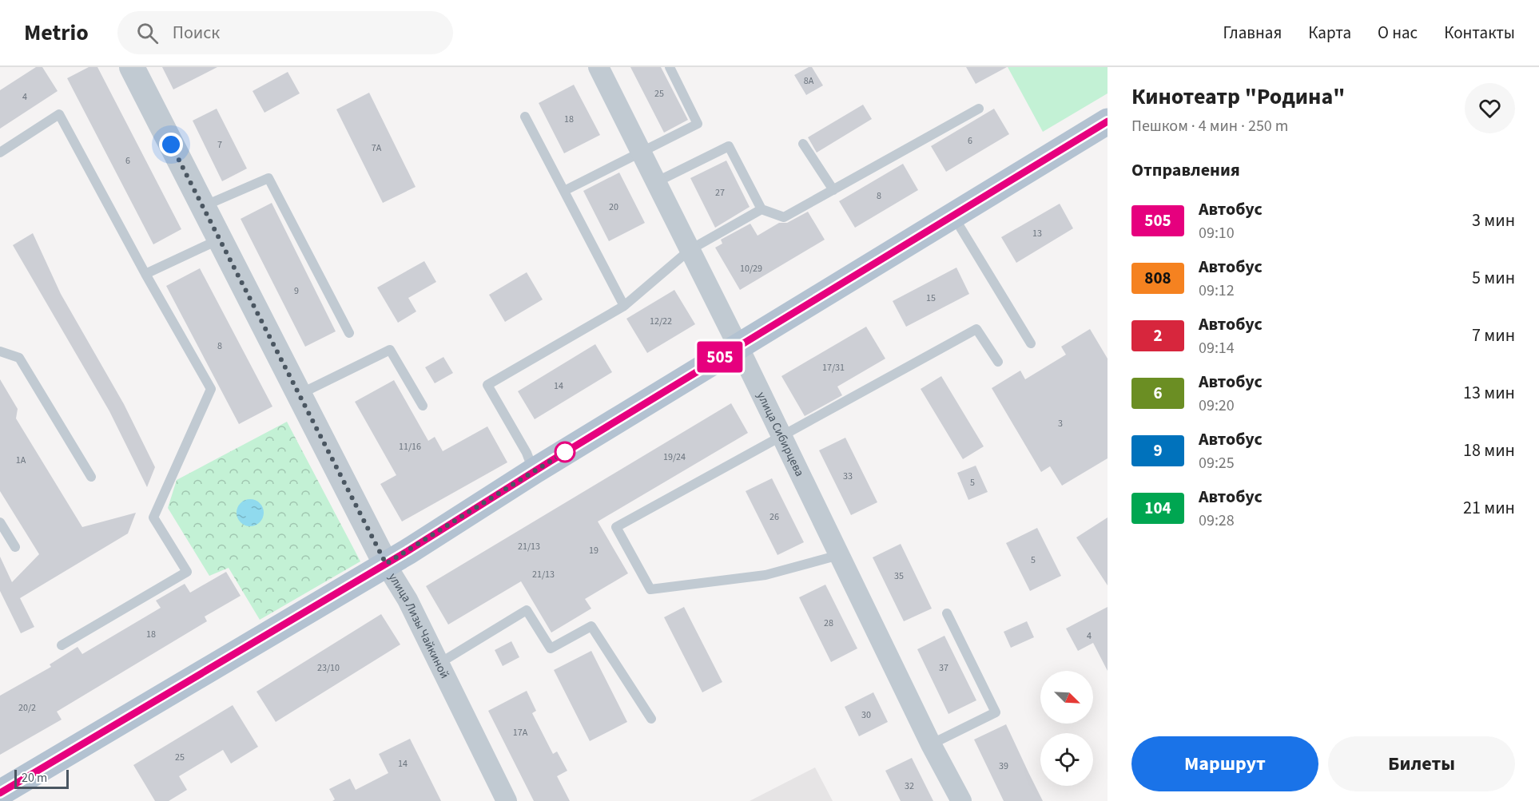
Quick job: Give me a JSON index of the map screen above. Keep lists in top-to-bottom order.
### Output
{
  "streets": {
    "street": ["улица Сибирцева", "улица Лизы Чайкиной"]
  },
  "lines": ["bus line 505"],
  "house_numbers": [
    "8А",
    "25",
    "4",
    "18",
    "6",
    "7",
    "7А",
    "6",
    "27",
    "8",
    "20",
    "13",
    "10/29",
    "9",
    "15",
    "12/22",
    "8",
    "17/31",
    "14",
    "3",
    "11/16",
    "19/24",
    "1А",
    "33",
    "5",
    "26",
    "21/13",
    "19",
    "5",
    "21/13",
    "35",
    "28",
    "18",
    "4",
    "23/10",
    "37",
    "20/2",
    "30",
    "17А",
    "25",
    "14",
    "39",
    "32"
  ],
  "scale_bar": "20 m",
  "north": "bottom right",
  "page": {
    "header": "Metrio",
    "search": "Поиск",
    "nav": [
      "Главная",
      "Карта",
      "О нас",
      "Контакты"
    ],
    "on_map": "505",
    "heading": [
      ["Кинотеатр \"Родина\"", "Пешком · 4 мин · 250 m"],
      "Отправления"
    ],
    "list": [
      {
        "mark": "505",
        "name": "Автобус",
        "note": "09:10",
        "value": "3 мин"
      },
      {
        "mark": "808",
        "name": "Автобус",
        "note": "09:12",
        "value": "5 мин"
      },
      {
        "mark": "2",
        "name": "Автобус",
        "note": "09:14",
        "value": "7 мин"
      },
      {
        "mark": "6",
        "name": "Автобус",
        "note": "09:20",
        "value": "13 мин"
      },
      {
        "mark": "9",
        "name": "Автобус",
        "note": "09:25",
        "value": "18 мин"
      },
      {
        "mark": "104",
        "name": "Автобус",
        "note": "09:28",
        "value": "21 мин"
      }
    ],
    "buttons": ["Маршрут", "Билеты"],
    "scale": "20 m"
  }
}
